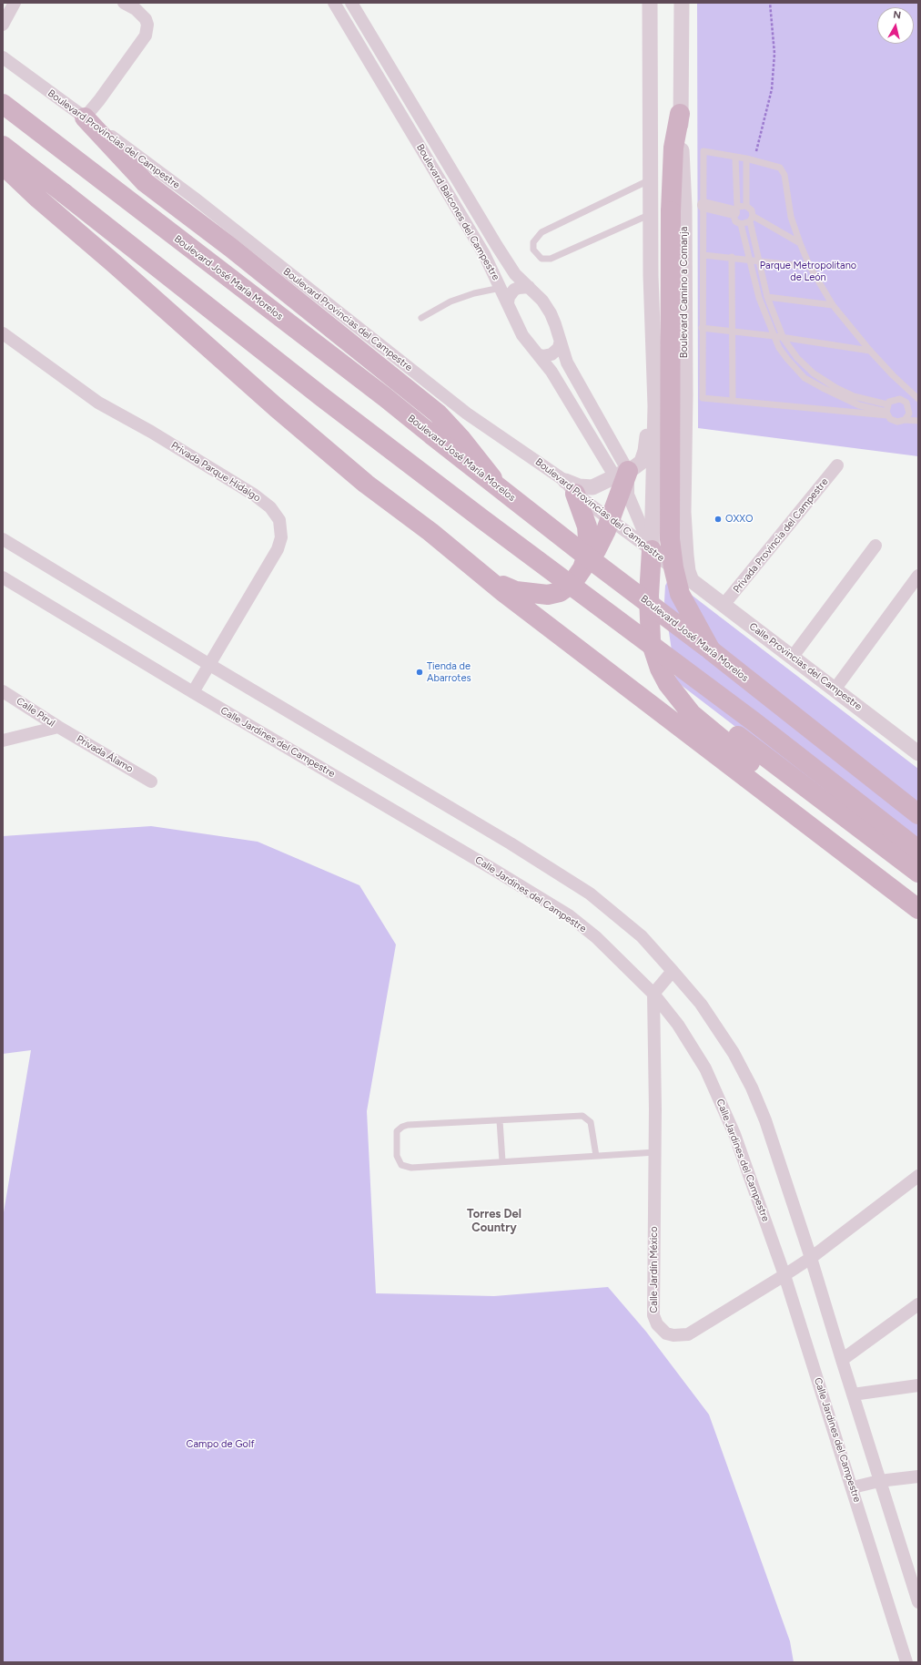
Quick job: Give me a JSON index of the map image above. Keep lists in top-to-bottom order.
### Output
{
  "streets": {
    "main road": ["Boulevard José María Morelos"],
    "street": [
      "Boulevard Provincias del Campestre",
      "Boulevard Balcones del Campestre",
      "Boulevard Camino a Comanja",
      "Privada Parque Hidalgo",
      "Privada Provincia del Campestre",
      "Calle Provincias del Campestre",
      "Calle Pirul",
      "Calle Jardines del Campestre",
      "Privada Álamo",
      "Calle Jardín México"
    ]
  },
  "crossings": [
    ["Boulevard Provincias del Campestre", "Boulevard Balcones del Campestre"],
    ["Boulevard Provincias del Campestre", "Boulevard Camino a Comanja"],
    ["Boulevard Provincias del Campestre", "Calle Provincias del Campestre"],
    ["Boulevard Camino a Comanja", "Calle Provincias del Campestre"],
    ["Privada Parque Hidalgo", "Calle Jardines del Campestre"],
    ["Privada Provincia del Campestre", "Calle Provincias del Campestre"],
    ["Calle Pirul", "Privada Álamo"],
    ["Calle Jardines del Campestre", "Calle Jardín México"]
  ],
  "districts": ["Torres Del Country"],
  "parks": ["Parque Metropolitano de León", "Campo de Golf"],
  "places": ["OXXO", "Tienda de Abarrotes"],
  "north": "top"
}
